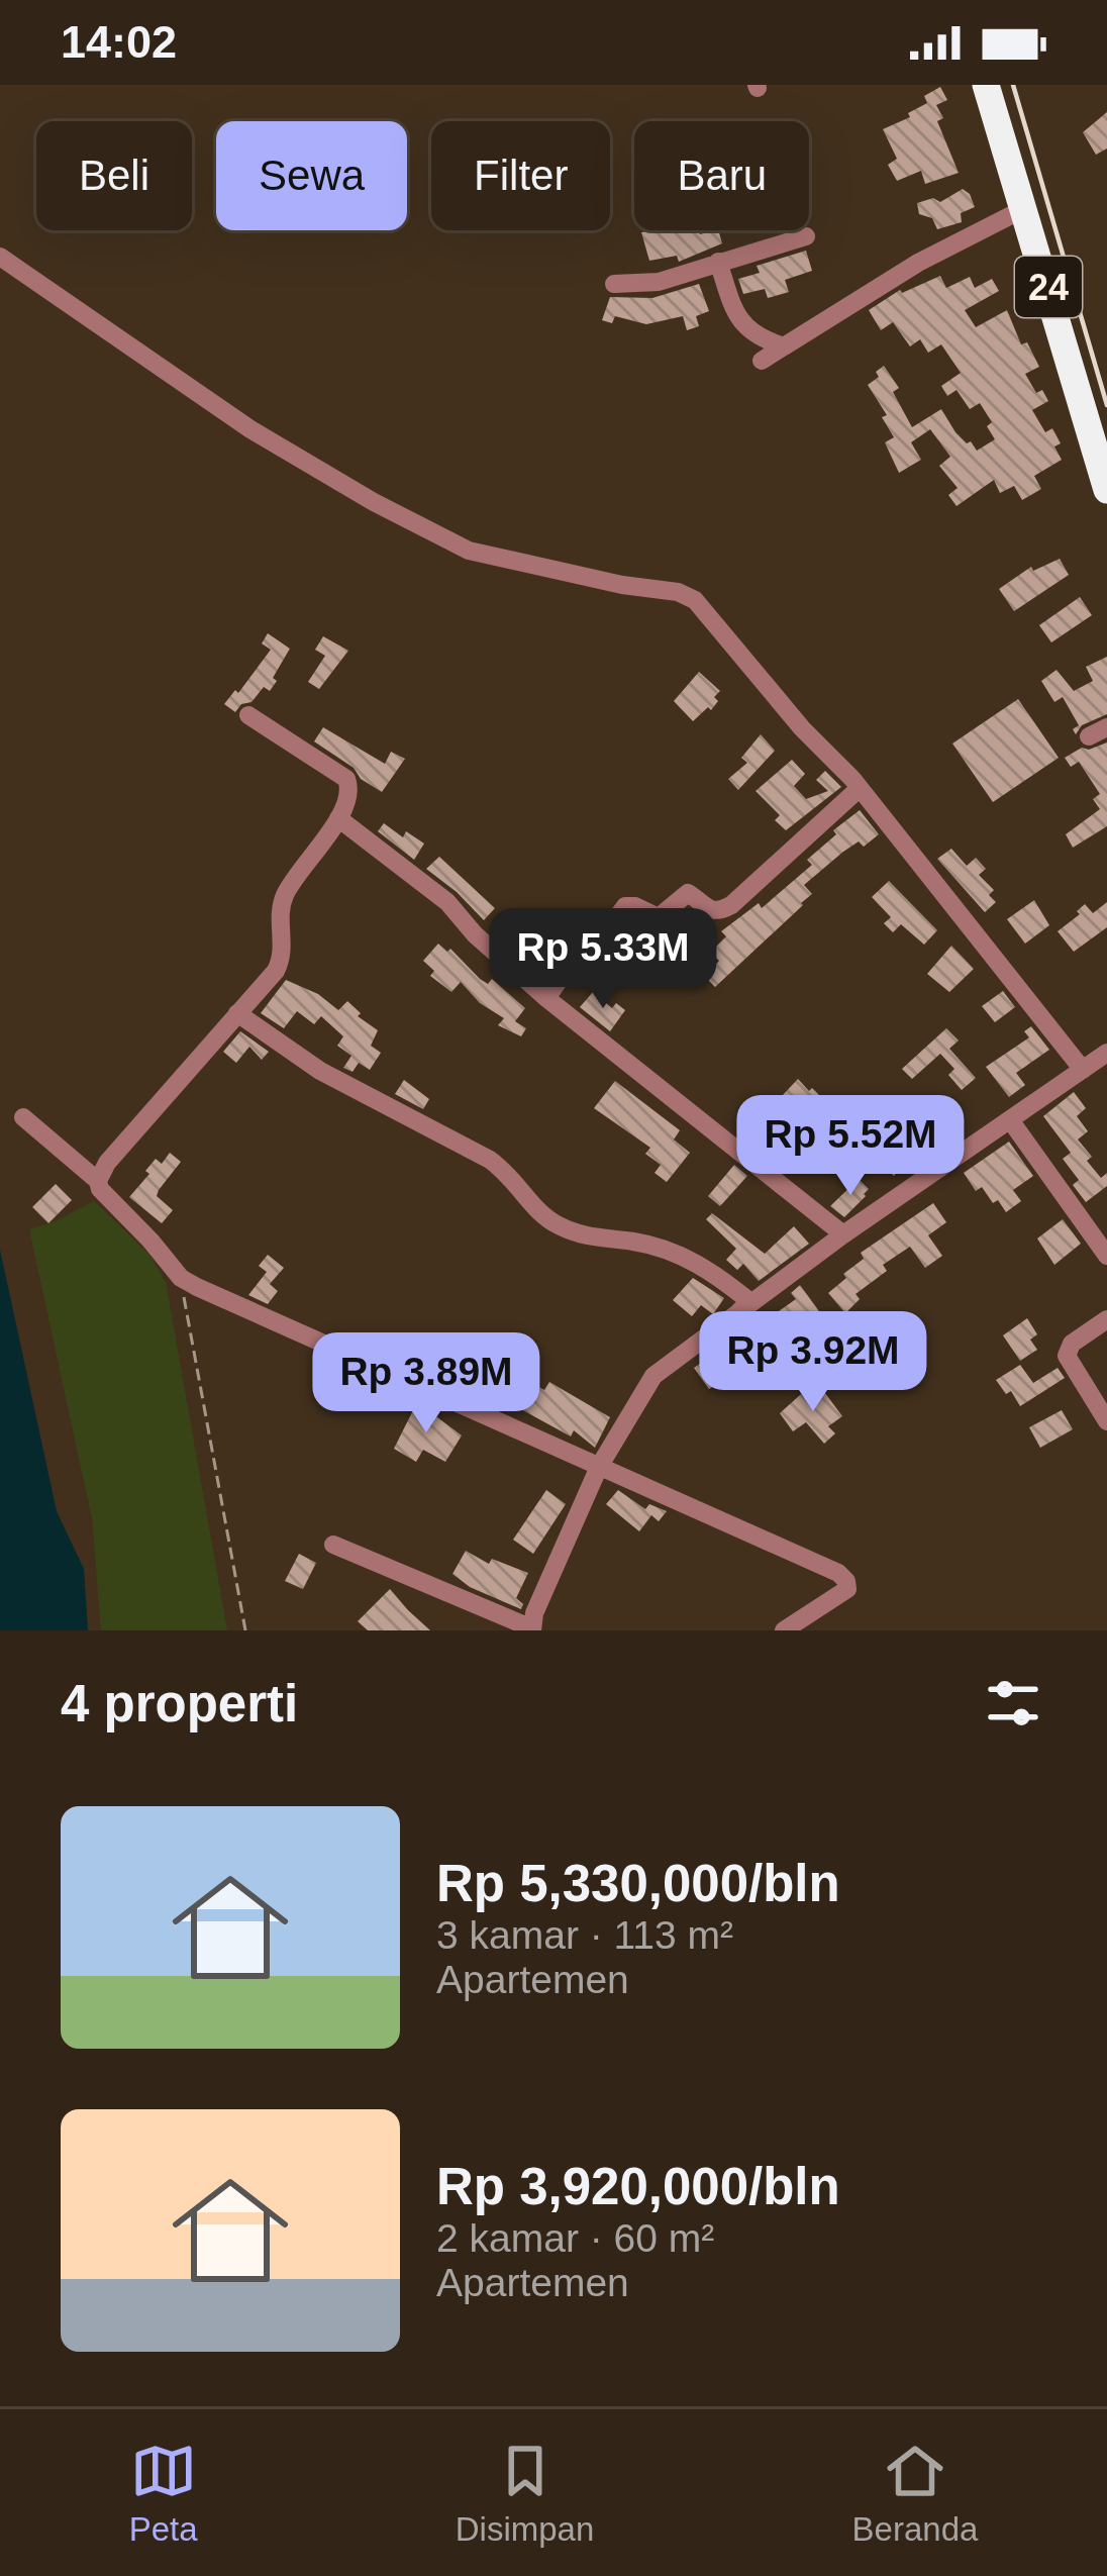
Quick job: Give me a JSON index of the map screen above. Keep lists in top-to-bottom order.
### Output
{
  "streets": {
    "highway": ["24"]
  },
  "page": {
    "status": "14:02",
    "chip": [
      "Beli",
      "Sewa",
      "Filter",
      "Baru"
    ],
    "price": [
      "Rp 5.33M",
      "Rp 5.52M",
      "Rp 3.92M",
      "Rp 3.89M"
    ],
    "heading": "4 properti",
    "list": [
      {
        "name": "Rp 5,330,000/bln",
        "note": "3 kamar · 113 m² · Apartemen"
      },
      {
        "name": "Rp 3,920,000/bln",
        "note": "2 kamar · 60 m² · Apartemen"
      }
    ],
    "tabs": ["Peta", "Disimpan", "Beranda"]
  }
}
